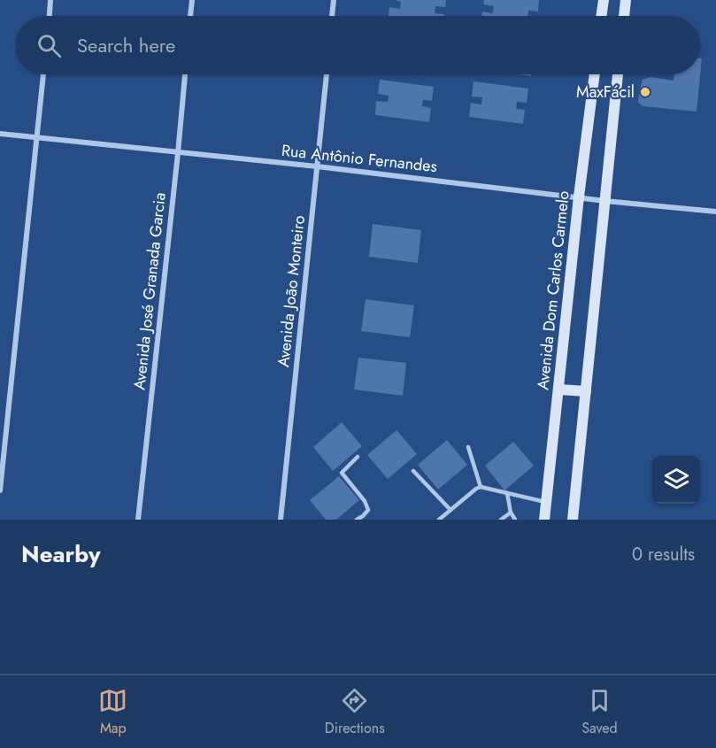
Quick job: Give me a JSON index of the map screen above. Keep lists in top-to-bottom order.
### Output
{
  "streets": {
    "street": [
      "Rua Antônio Fernandes",
      "Avenida Dom Carlos Carmelo",
      "Avenida José Granada Garcia",
      "Avenida João Monteiro"
    ]
  },
  "crossings": [
    ["Rua Antônio Fernandes", "Avenida Dom Carlos Carmelo"],
    ["Rua Antônio Fernandes", "Avenida José Granada Garcia"],
    ["Rua Antônio Fernandes", "Avenida João Monteiro"]
  ],
  "places": ["MaxFácil"],
  "page": {
    "search": "Search here",
    "heading": ["Nearby", "0 results"],
    "nav": ["Map", "Directions", "Saved"]
  }
}
